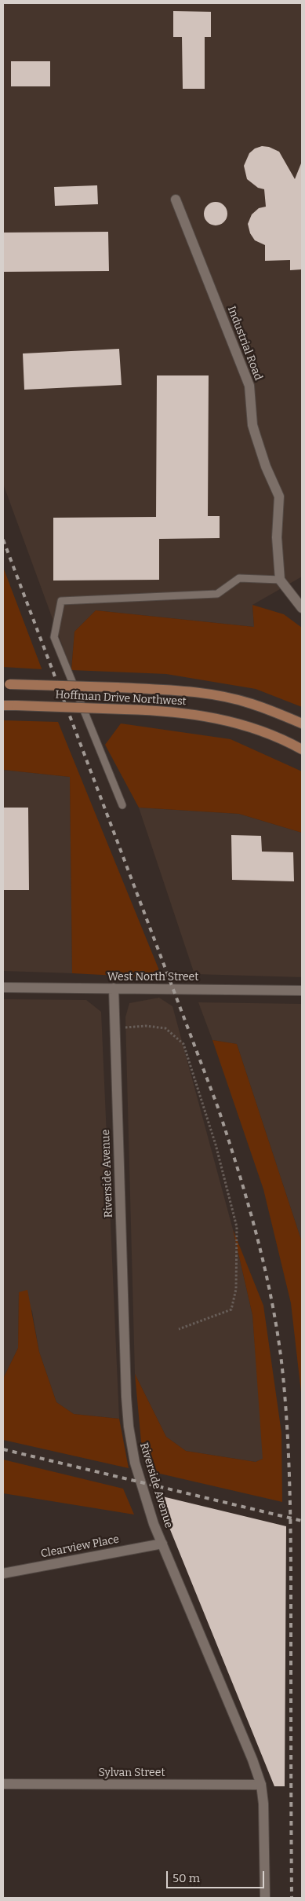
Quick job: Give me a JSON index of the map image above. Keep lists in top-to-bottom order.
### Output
{
  "streets": {
    "main road": ["Hoffman Drive Northwest"],
    "street": [
      "Industrial Road",
      "West North Street",
      "Riverside Avenue",
      "Clearview Place",
      "Sylvan Street"
    ]
  },
  "crossings": [
    ["West North Street", "Riverside Avenue"],
    ["Riverside Avenue", "Clearview Place"],
    ["Riverside Avenue", "Sylvan Street"]
  ],
  "scale_bar": "50 m"
}
